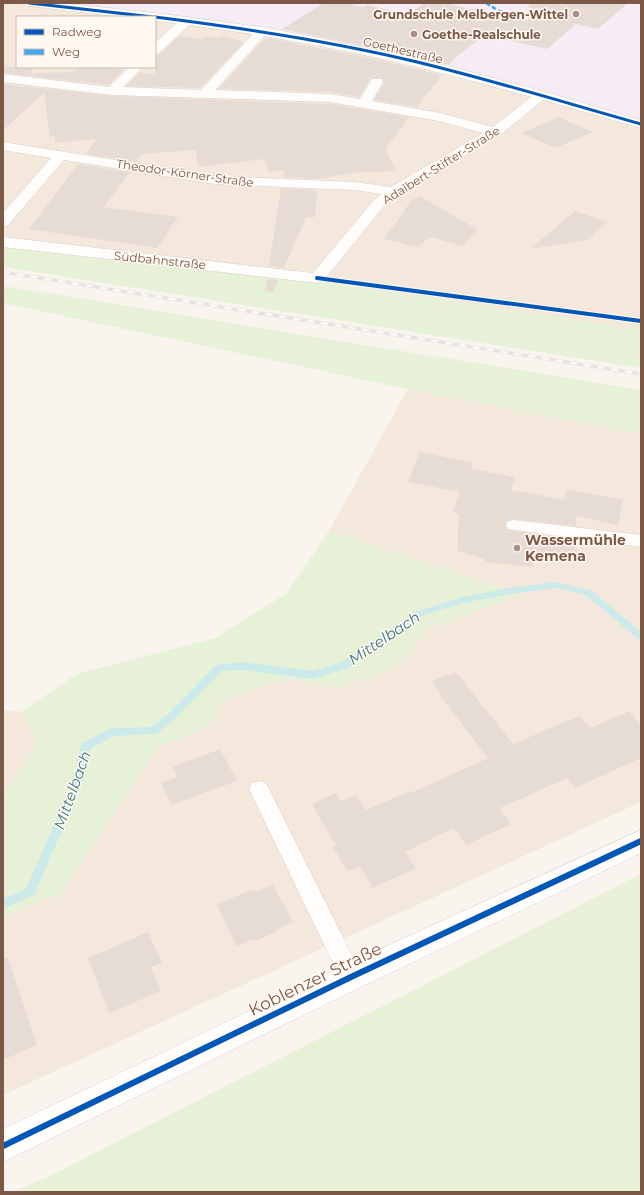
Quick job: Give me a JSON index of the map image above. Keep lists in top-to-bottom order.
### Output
{
  "streets": {
    "street": [
      "Goethestraße",
      "Adalbert-Stifter-Straße",
      "Theodor-Körner-Straße",
      "Südbahnstraße",
      "Koblenzer Straße"
    ]
  },
  "crossings": [
    ["Goethestraße", "Adalbert-Stifter-Straße"],
    ["Adalbert-Stifter-Straße", "Theodor-Körner-Straße"],
    ["Adalbert-Stifter-Straße", "Südbahnstraße"]
  ],
  "water": ["Mittelbach"],
  "places": ["Grundschule Melbergen-Wittel", "Goethe-Realschule", "Wassermühle Kemena"],
  "legend": ["Radweg", "Weg"]
}
